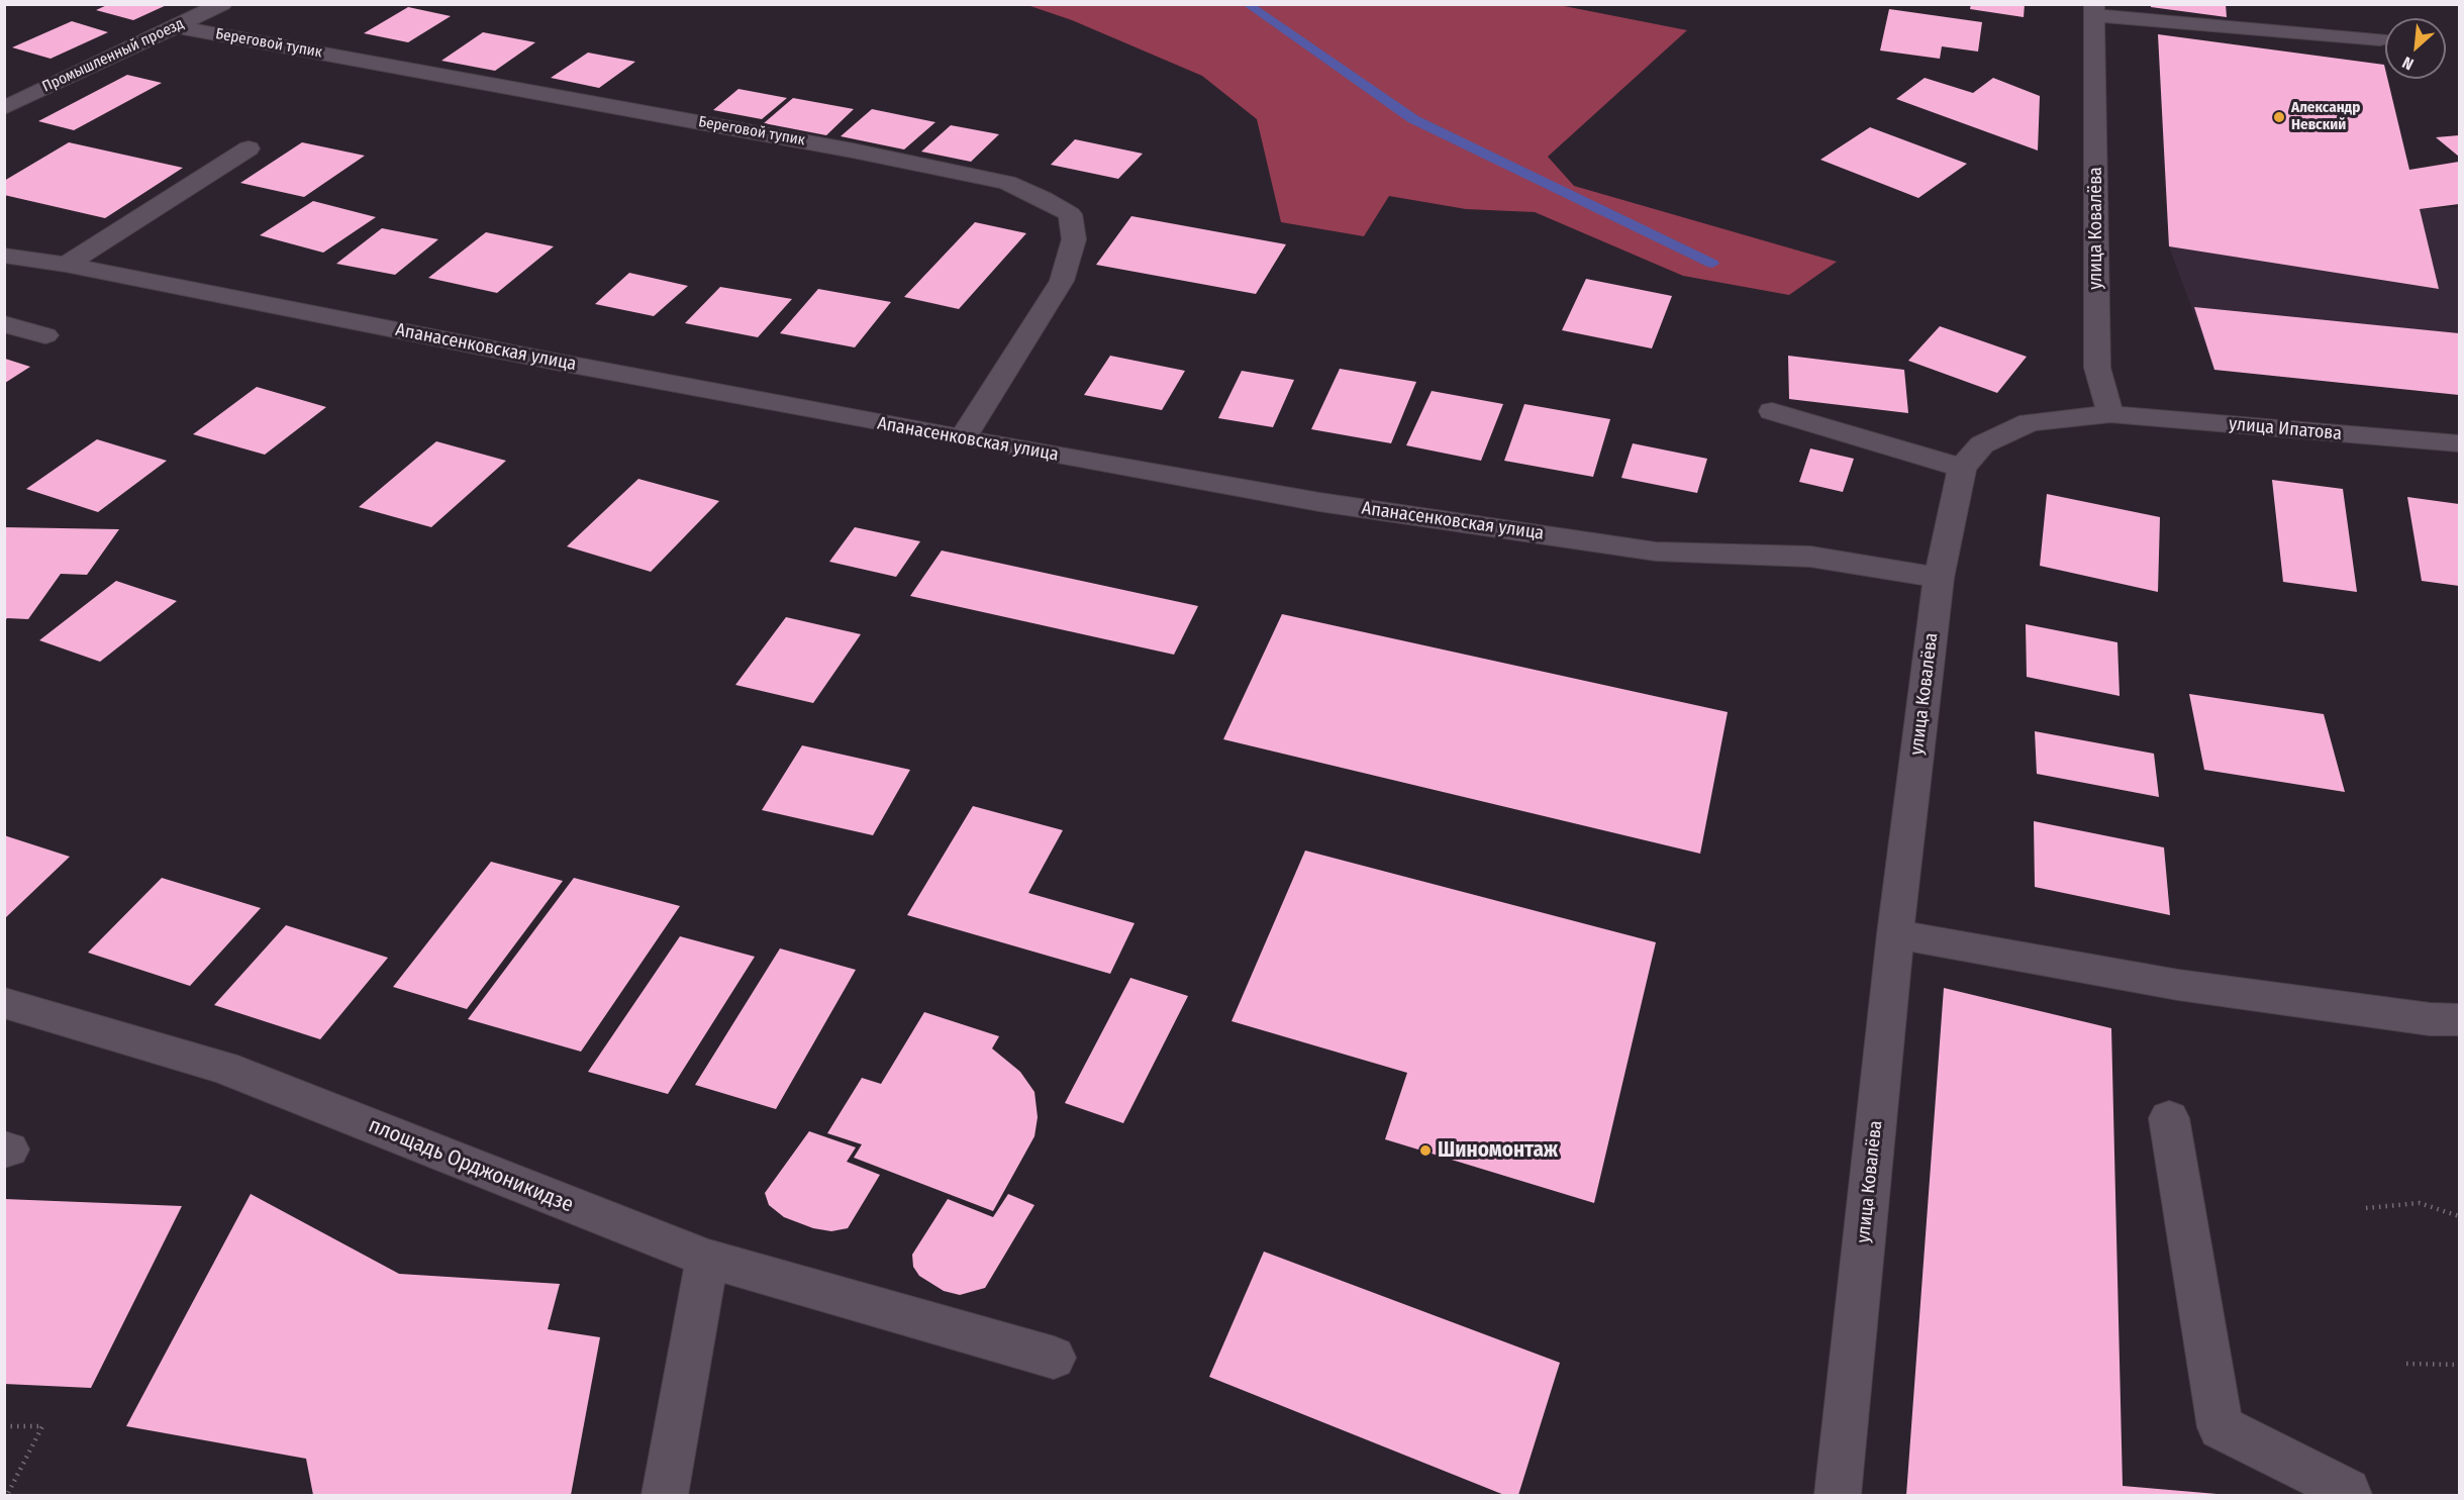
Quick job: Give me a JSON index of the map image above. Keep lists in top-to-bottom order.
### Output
{
  "streets": {
    "street": [
      "Береговой тупик",
      "Промышленный проезд",
      "улица Ковалёва",
      "Апанасенковская улица",
      "улица Ипатова",
      "площадь Орджоникидзе"
    ]
  },
  "crossings": [
    ["Береговой тупик", "Промышленный проезд"],
    ["Береговой тупик", "Апанасенковская улица"],
    ["улица Ковалёва", "Апанасенковская улица"],
    ["улица Ковалёва", "улица Ипатова"]
  ],
  "places": ["Александр Невский", "Шиномонтаж"],
  "north": "bottom left"
}
